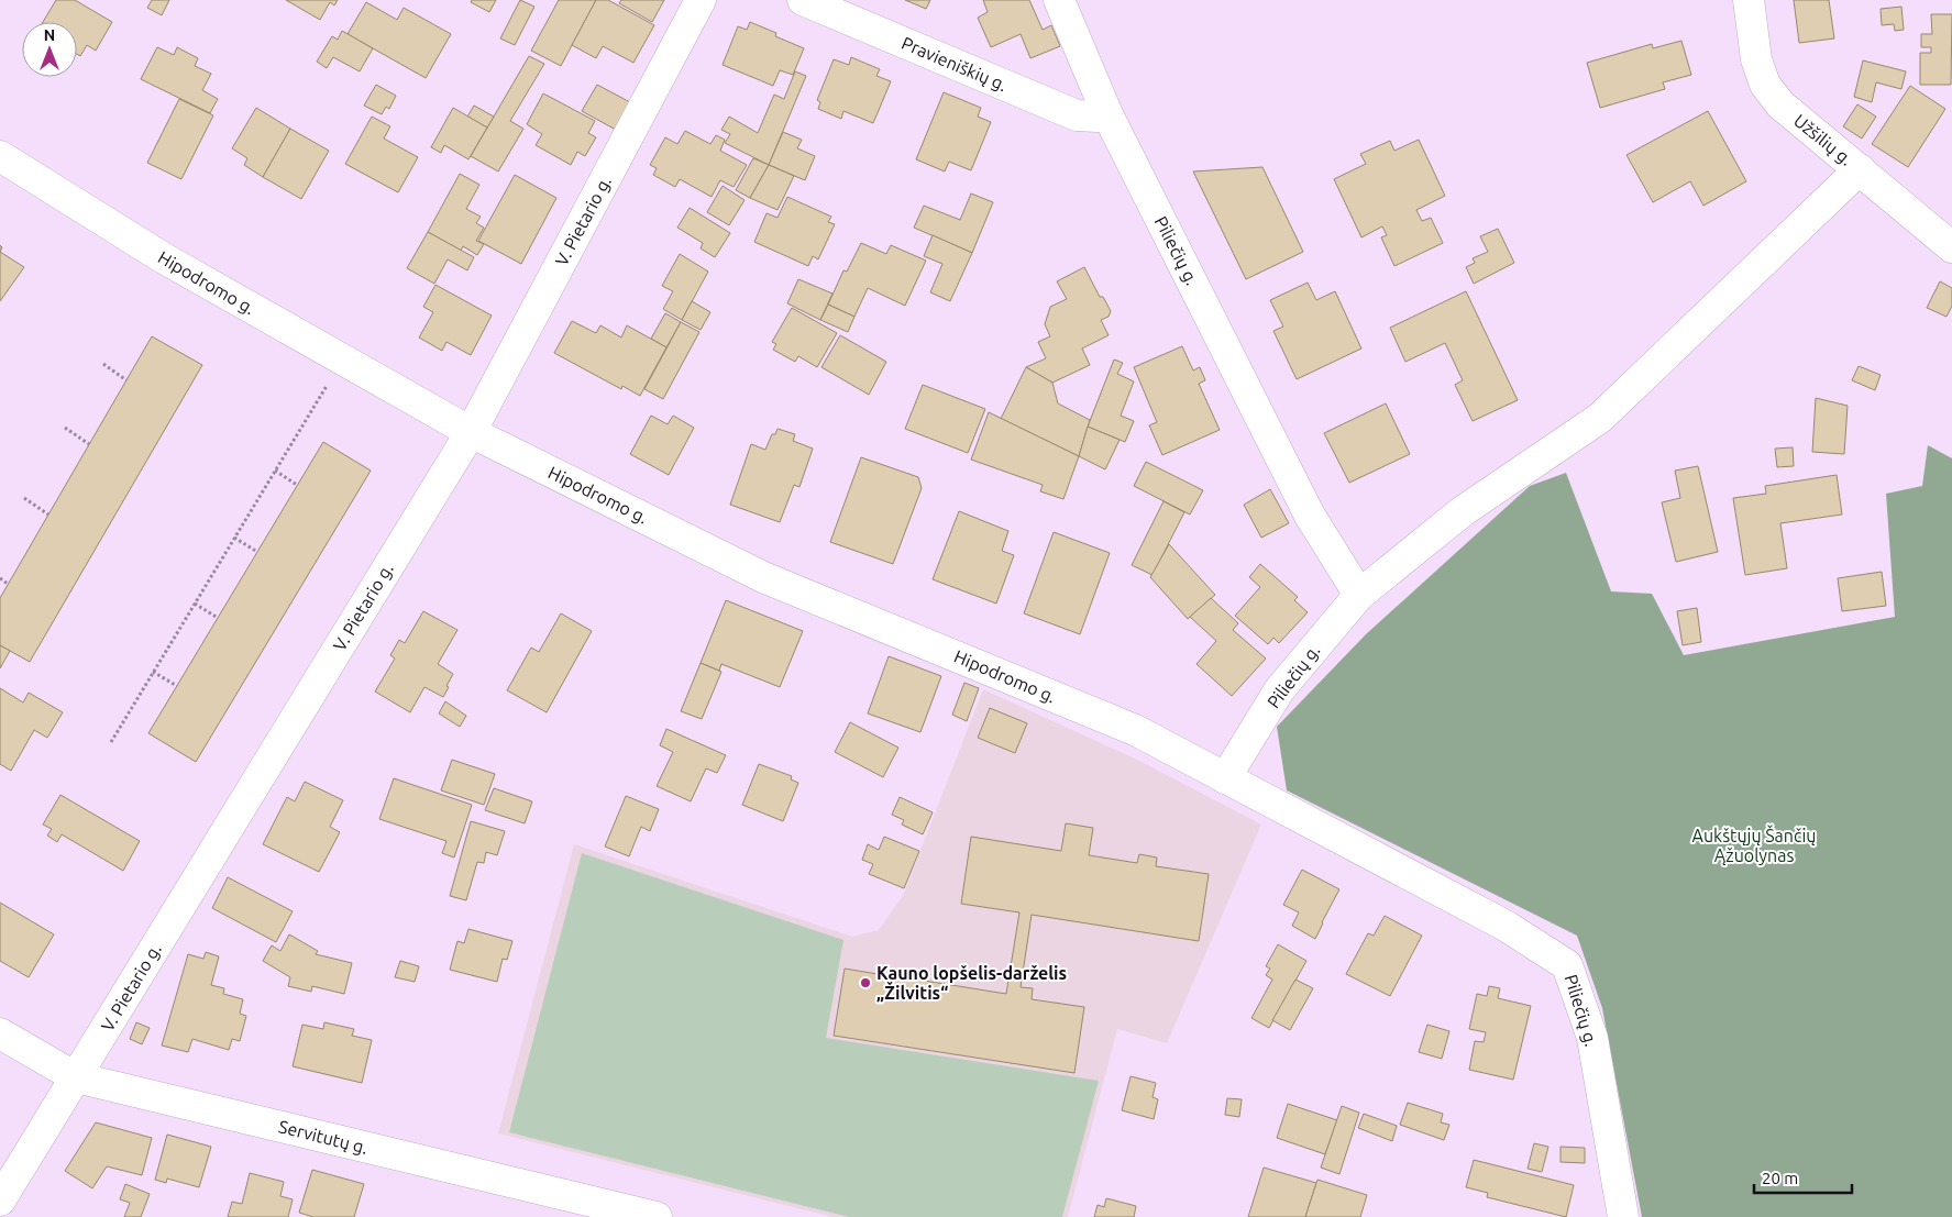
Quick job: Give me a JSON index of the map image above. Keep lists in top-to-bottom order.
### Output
{
  "streets": {
    "street": [
      "Pravieniškių g.",
      "Užšilių g.",
      "V. Pietario g.",
      "Piliečių g.",
      "Hipodromo g.",
      "Servitutų g."
    ]
  },
  "crossings": [
    ["Pravieniškių g.", "Piliečių g."],
    ["V. Pietario g.", "Hipodromo g."],
    ["V. Pietario g.", "Servitutų g."],
    ["Piliečių g.", "Hipodromo g."]
  ],
  "parks": ["Aukštųjų Šančių Ąžuolynas"],
  "places": ["Kauno lopšelis-darželis „Žilvitis“"],
  "scale_bar": "20 m",
  "north": "top"
}
